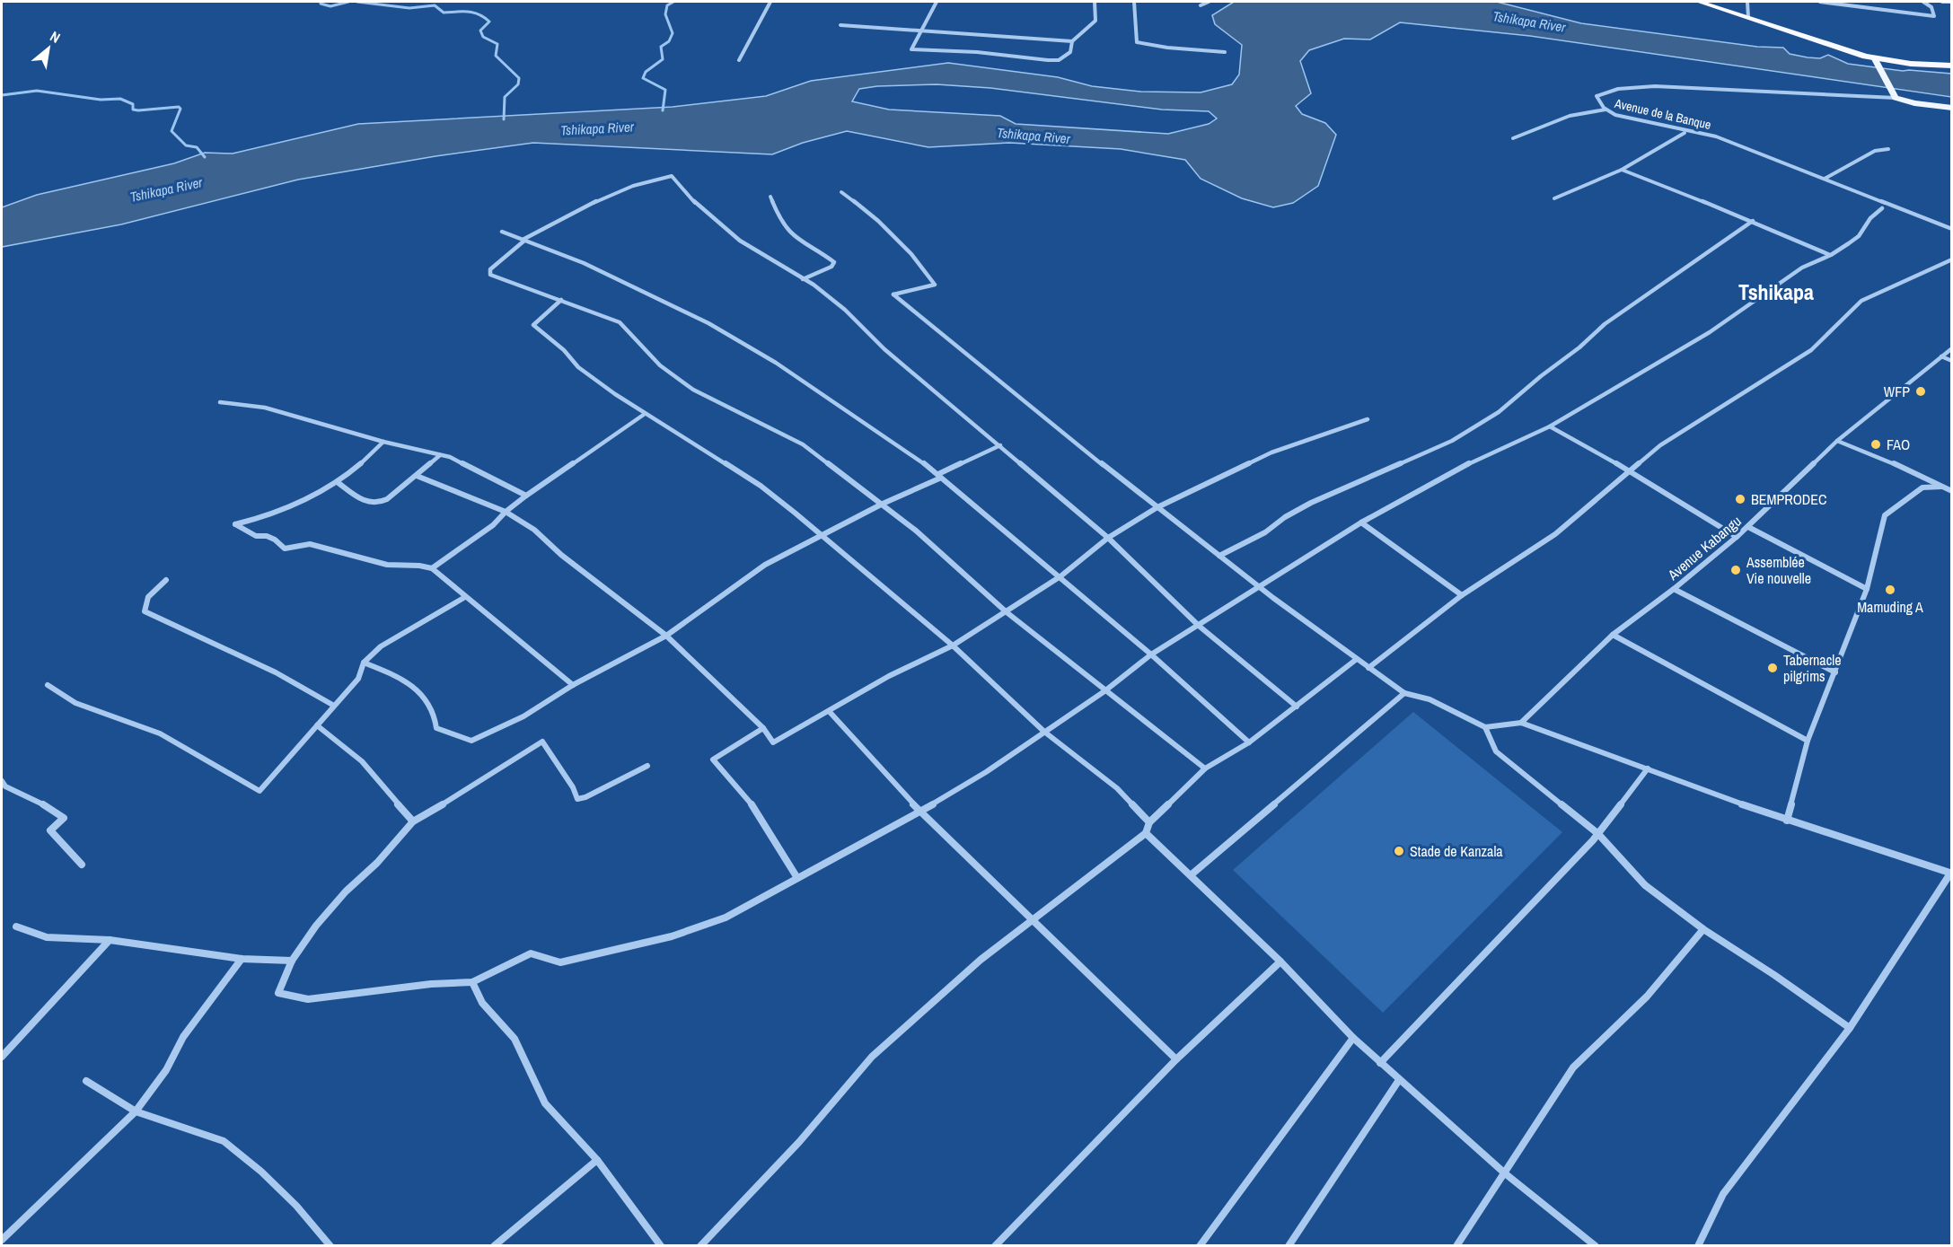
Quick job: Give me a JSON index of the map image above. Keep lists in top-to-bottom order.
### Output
{
  "streets": {
    "street": ["Avenue de la Banque", "Avenue Kabangu"]
  },
  "districts": ["Tshikapa"],
  "water": ["Tshikapa River"],
  "places": [
    "WFP",
    "FAO",
    "BEMPRODEC",
    "Assemblée Vie nouvelle",
    "Mamuding A",
    "Tabernacle pilgrims",
    "Stade de Kanzala"
  ],
  "north": "top right"
}
